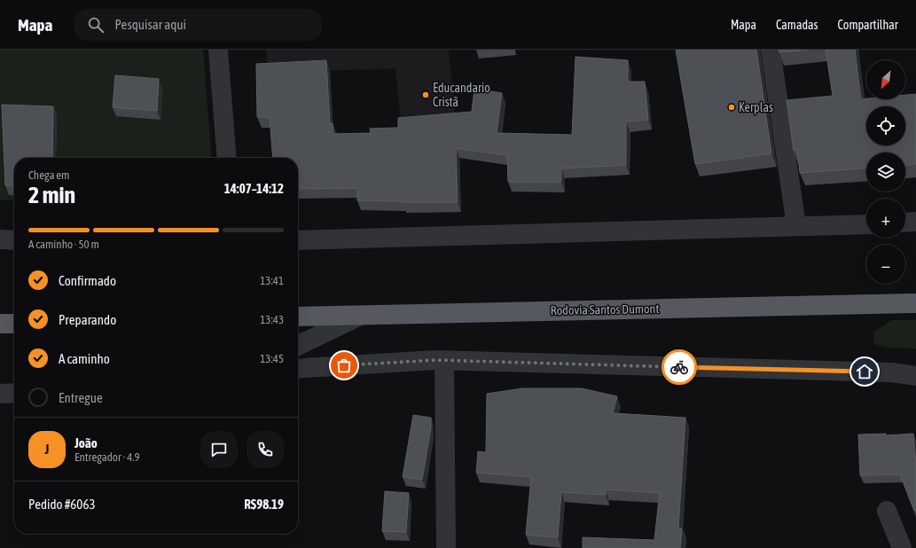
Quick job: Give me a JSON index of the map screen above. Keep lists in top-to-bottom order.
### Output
{
  "streets": {
    "highway": ["Rodovia Santos Dumont"]
  },
  "places": ["Educandario Cristã", "Kerplas"],
  "north": "bottom left",
  "page": {
    "header": "Mapa",
    "search": "Pesquisar aqui",
    "nav": ["Mapa", "Camadas", "Compartilhar"],
    "map_buttons": ["+", "−"],
    "heading": ["2 min", "Chega em", "14:07–14:12"],
    "panel": [
      "João",
      "Entregador · 4.9",
      "Pedido #6063",
      "R$98.19"
    ],
    "bar": "A caminho · 50 m",
    "list": [
      ["Confirmado", "13:41"],
      ["Preparando", "13:43"],
      ["A caminho", "13:45"],
      "Entregue"
    ],
    "round": "J"
  }
}
